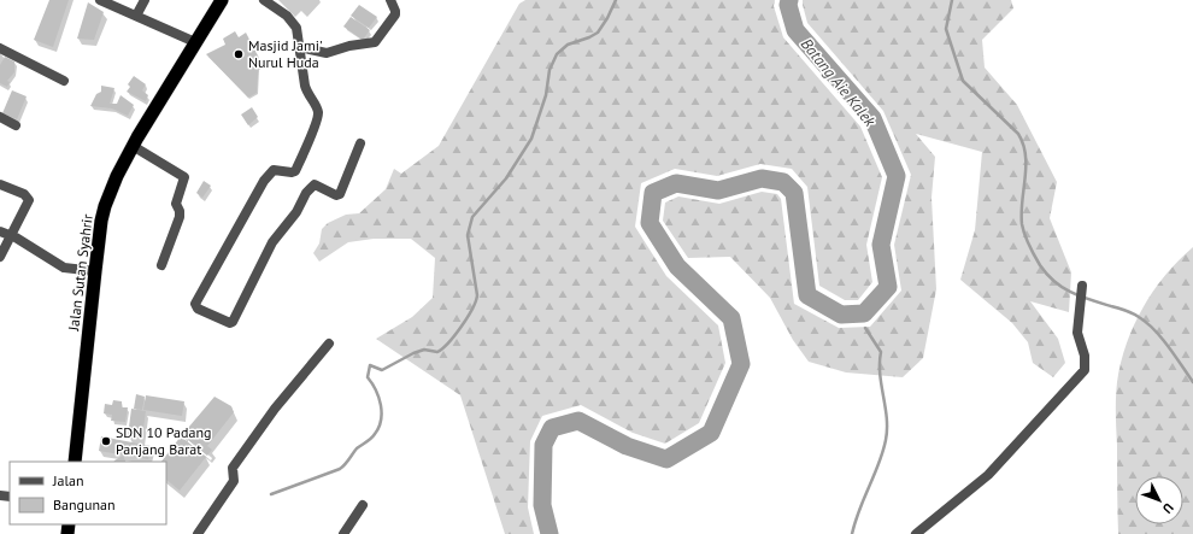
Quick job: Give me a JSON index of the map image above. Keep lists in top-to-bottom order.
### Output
{
  "streets": {
    "highway": ["Jalan Sutan Syahrir"]
  },
  "water": ["Batang Aie Kalek"],
  "places": ["Masjid Jami' Nurul Huda", "SDN 10 Padang Panjang Barat"],
  "legend": ["Jalan", "Bangunan"],
  "north": "bottom right"
}
